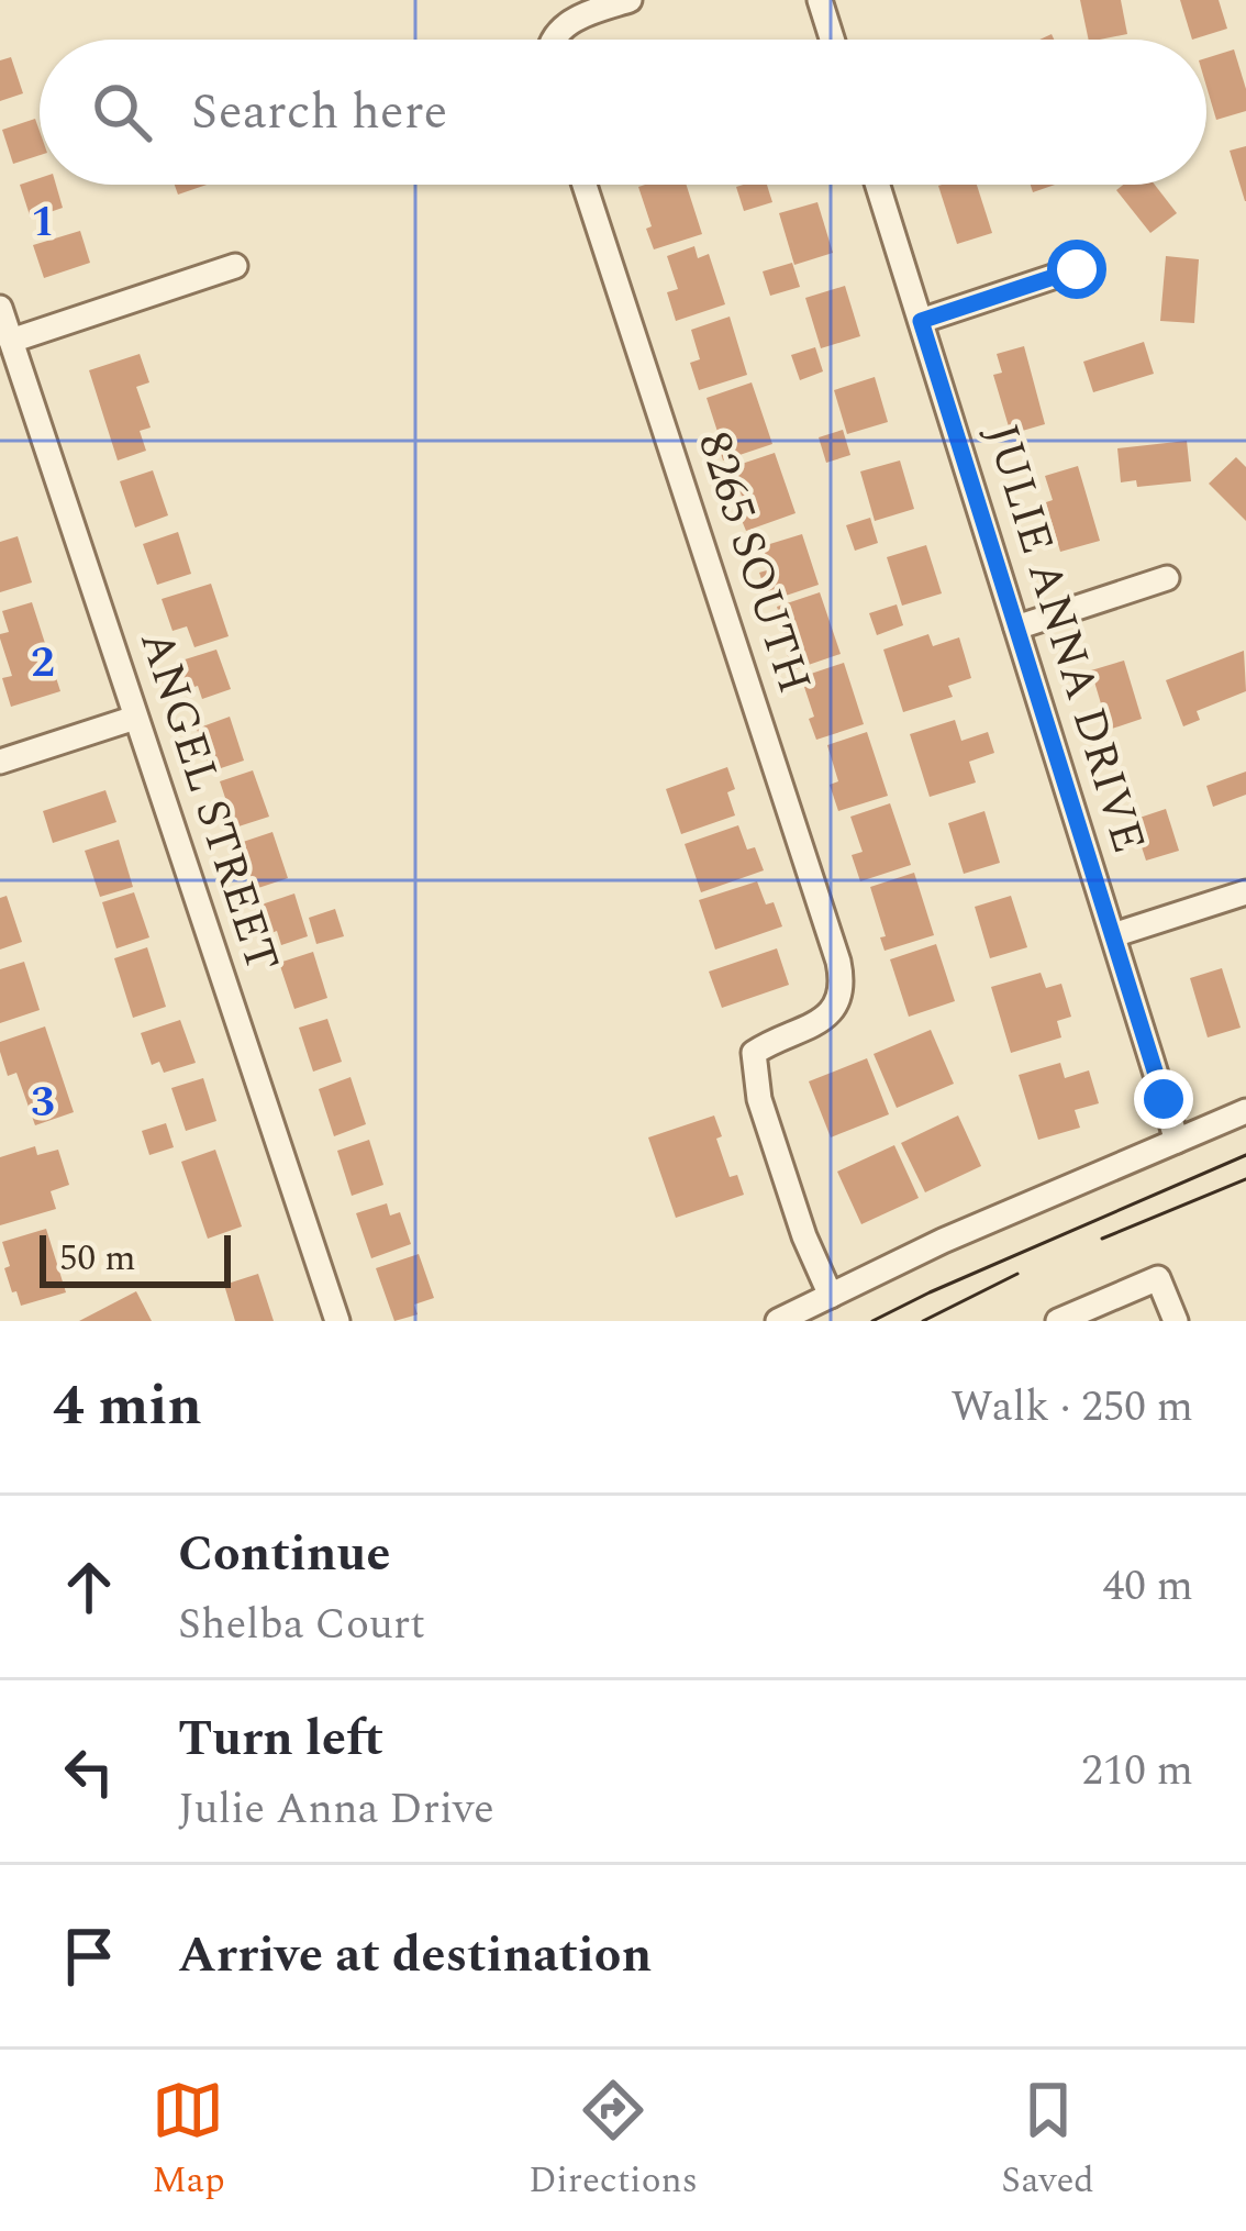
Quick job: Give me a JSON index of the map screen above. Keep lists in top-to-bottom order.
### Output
{
  "streets": {
    "street": ["8265 SOUTH", "JULIE ANNA DRIVE", "ANGEL STREET"]
  },
  "scale_bar": "50 m",
  "page": {
    "search": "Search here",
    "scale": "50 m",
    "heading": ["4 min", "Walk · 250 m"],
    "list": [
      ["Continue", "Shelba Court", "40 m"],
      ["Turn left", "Julie Anna Drive", "210 m"],
      "Arrive at destination"
    ],
    "nav": ["Map", "Directions", "Saved"]
  },
  "grid": {
    "rows": ["1", "2", "3"]
  }
}
